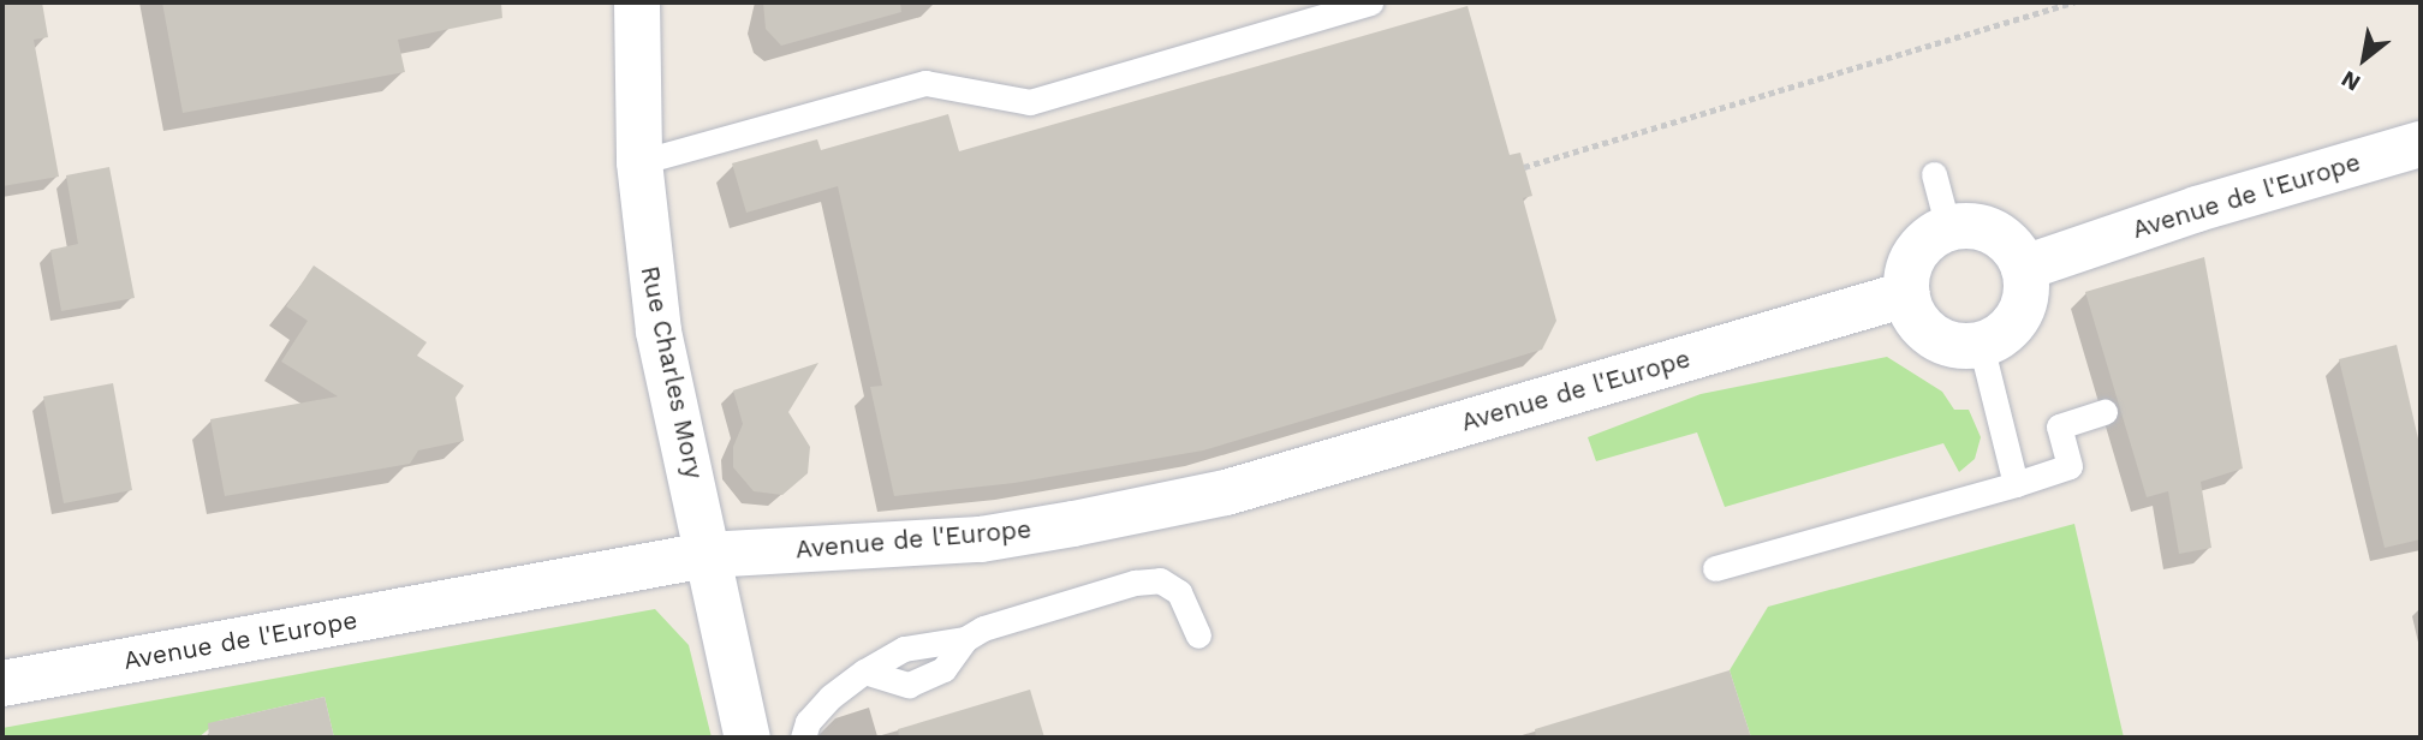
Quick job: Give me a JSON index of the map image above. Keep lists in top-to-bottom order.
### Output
{
  "streets": {
    "main road": ["Avenue de l'Europe", "Rue Charles Mory"]
  },
  "crossings": [
    ["Avenue de l'Europe", "Rue Charles Mory"]
  ],
  "north": "bottom left"
}
